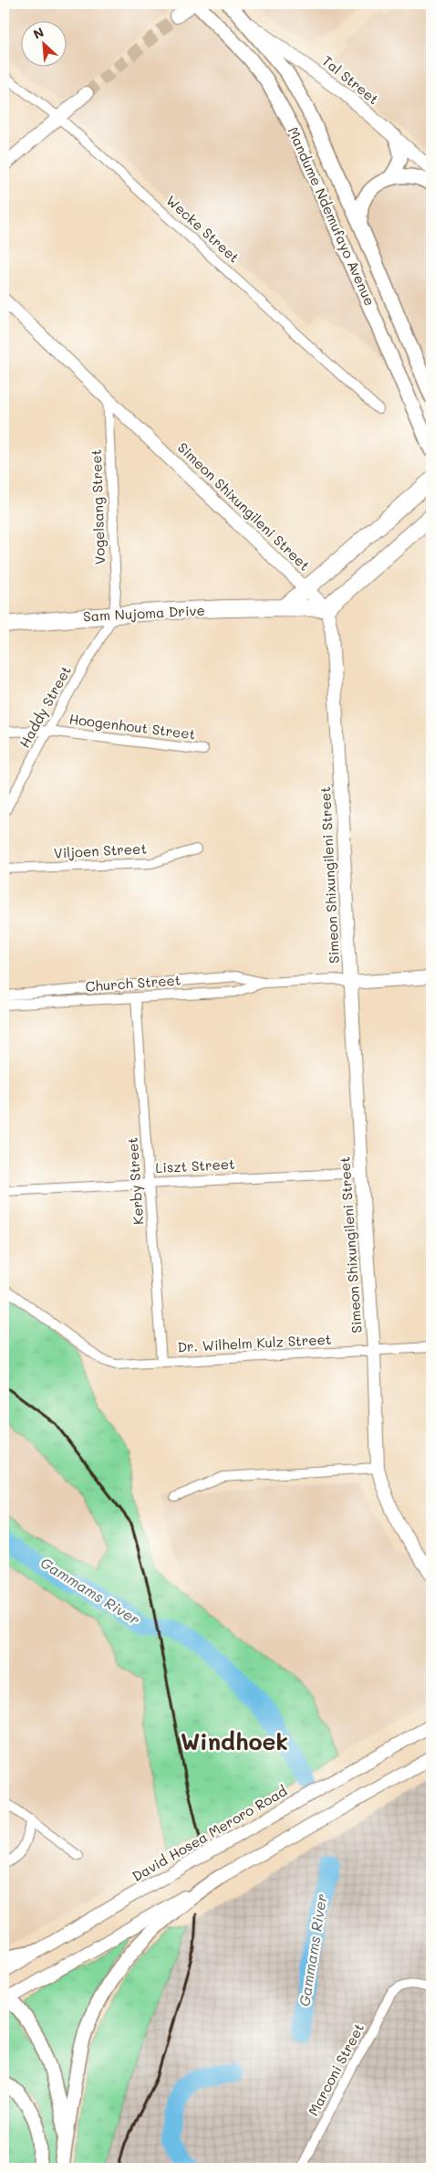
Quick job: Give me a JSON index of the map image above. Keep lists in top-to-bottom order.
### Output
{
  "streets": {
    "highway": ["Sam Nujoma Drive"],
    "main road": ["Mandume Ndemufayo Avenue"],
    "street": [
      "Tal Street",
      "Wecke Street",
      "Vogelsang Street",
      "Simeon Shixungileni Street",
      "Haddy Street",
      "Hoogenhout Street",
      "Viljoen Street",
      "Church Street",
      "Liszt Street",
      "Kerby Street",
      "Dr. Wilhelm Kulz Street",
      "David Hosea Meroro Road",
      "Marconi Street"
    ]
  },
  "crossings": [
    ["Tal Street", "Mandume Ndemufayo Avenue"],
    ["Vogelsang Street", "Simeon Shixungileni Street"],
    ["Vogelsang Street", "Sam Nujoma Drive"],
    ["Vogelsang Street", "Haddy Street"],
    ["Simeon Shixungileni Street", "Sam Nujoma Drive"],
    ["Simeon Shixungileni Street", "Church Street"],
    ["Simeon Shixungileni Street", "Liszt Street"],
    ["Simeon Shixungileni Street", "Dr. Wilhelm Kulz Street"],
    ["Sam Nujoma Drive", "Haddy Street"],
    ["Haddy Street", "Hoogenhout Street"],
    ["Church Street", "Kerby Street"],
    ["Liszt Street", "Kerby Street"],
    ["Kerby Street", "Dr. Wilhelm Kulz Street"]
  ],
  "districts": ["Windhoek"],
  "water": ["Gammams River"],
  "north": "top left"
}
